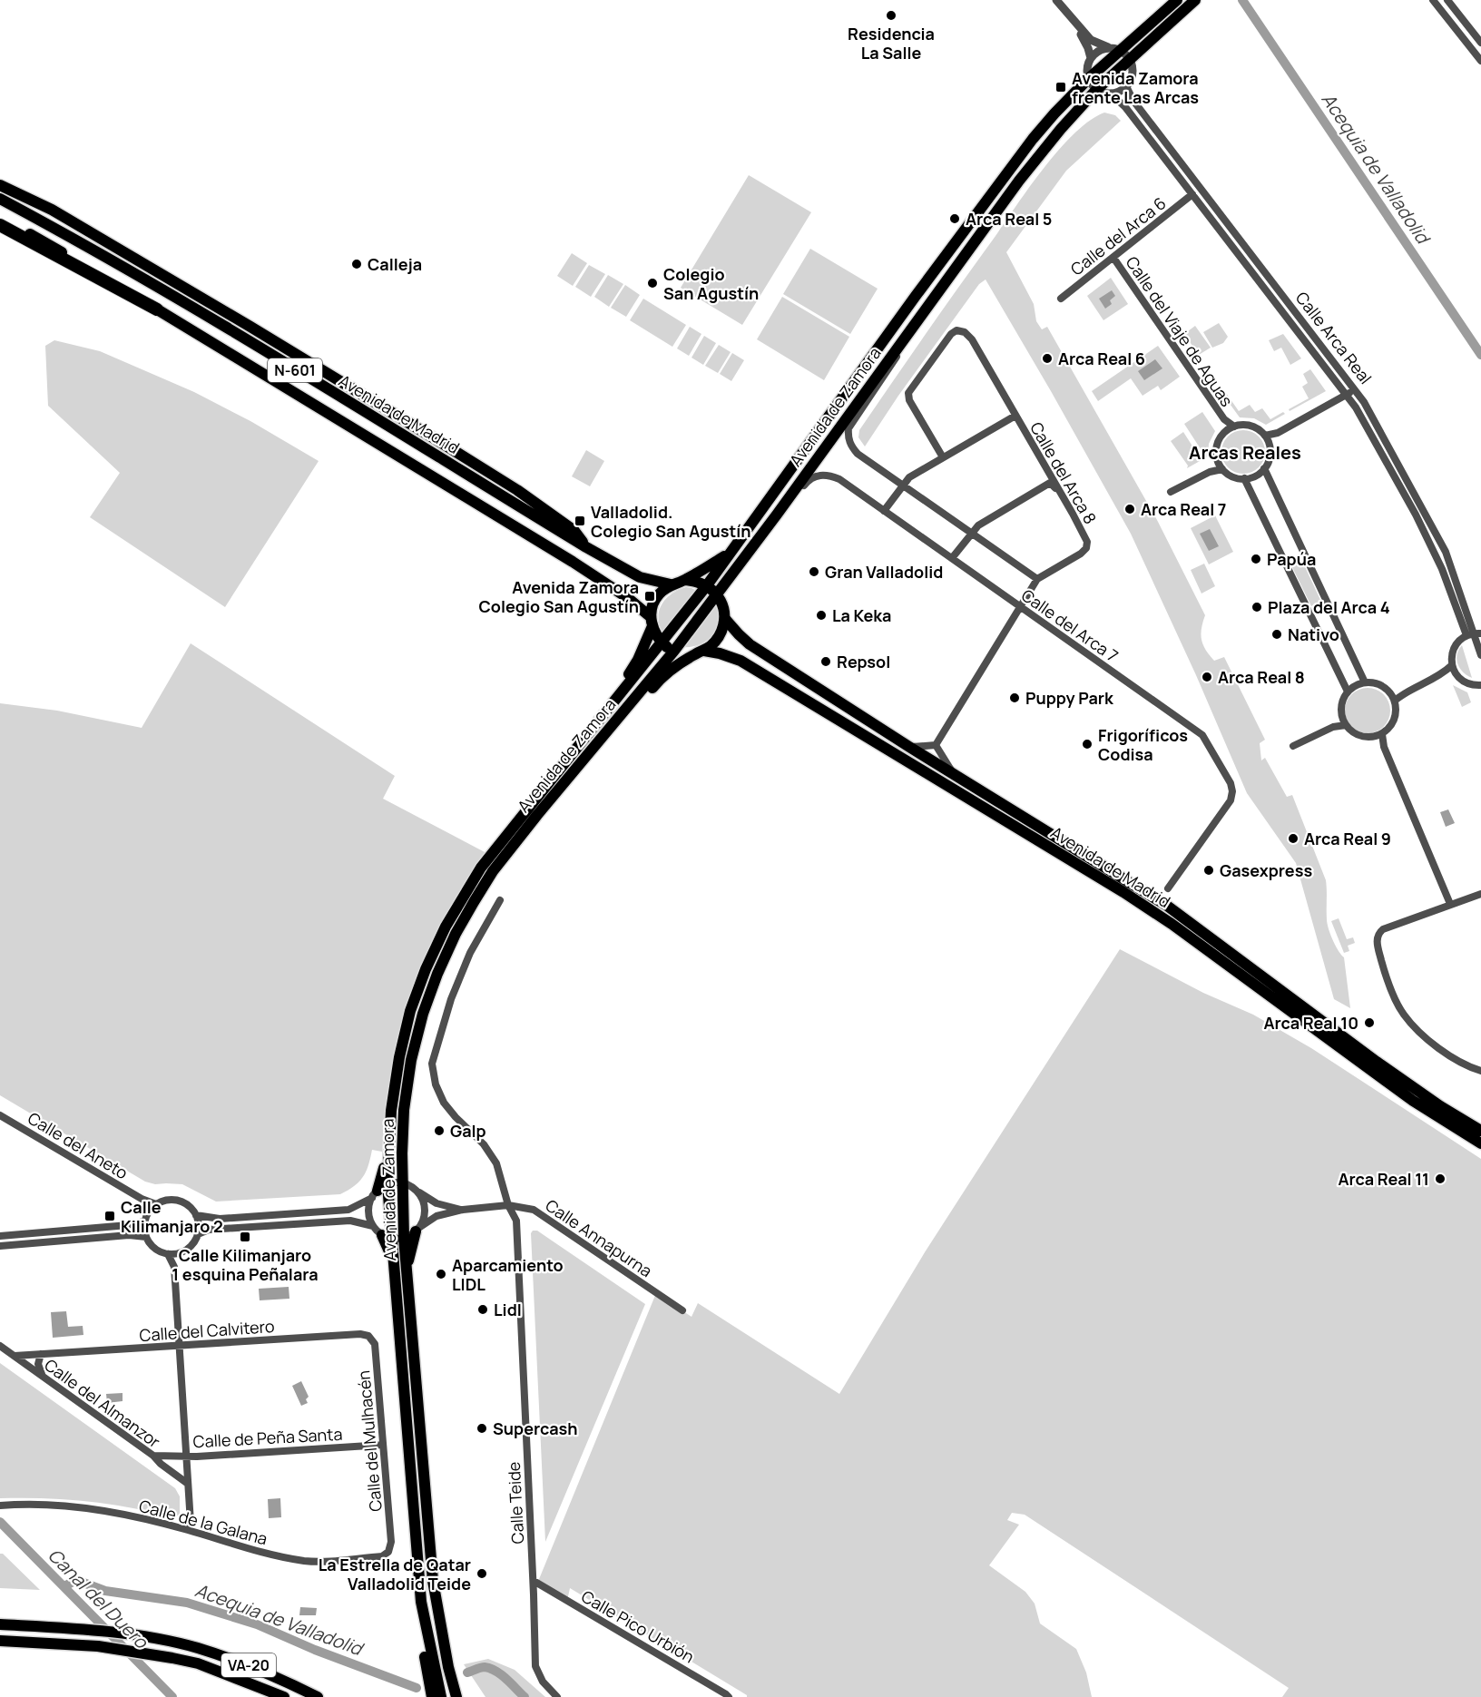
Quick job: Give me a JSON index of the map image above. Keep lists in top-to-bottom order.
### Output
{
  "streets": {
    "main road": [
      "N-601",
      "Avenida de Zamora",
      "Avenida de Madrid",
      "VA-20"
    ],
    "street": [
      "Calle del Arca 6",
      "Calle del Viaje de Aguas",
      "Calle Arca Real",
      "Calle del Arca 8",
      "Calle del Arca 7",
      "Calle del Aneto",
      "Calle Annapurna",
      "Calle del Calvitero",
      "Calle del Almanzor",
      "Calle de Peña Santa",
      "Calle del Mulhacén",
      "Calle Teide",
      "Calle de la Galana",
      "Calle Pico Urbión"
    ]
  },
  "crossings": [
    ["Calle del Arca 6", "Calle del Viaje de Aguas"],
    ["Calle del Arca 6", "Calle Arca Real"],
    ["Avenida de Zamora", "Avenida de Madrid"],
    ["Avenida de Zamora", "Calle del Arca 7"],
    ["Avenida de Zamora", "Calle Annapurna"],
    ["Calle del Arca 8", "Calle del Arca 7"],
    ["Calle Annapurna", "Calle Teide"],
    ["Calle del Calvitero", "Calle del Almanzor"],
    ["Calle del Calvitero", "Calle del Mulhacén"],
    ["Calle del Almanzor", "Calle de Peña Santa"],
    ["Calle de Peña Santa", "Calle del Mulhacén"],
    ["Calle del Mulhacén", "Calle de la Galana"],
    ["Calle Teide", "Calle Pico Urbión"]
  ],
  "districts": ["Arcas Reales"],
  "water": ["Acequia de Valladolid", "Canal del Duero"],
  "places": {
    "other": [
      "Residencia La Salle",
      "Arca Real 5",
      "Calleja",
      "Colegio San Agustín",
      "Arca Real 6",
      "Arca Real 7",
      "Papúa",
      "Gran Valladolid",
      "Plaza del Arca 4",
      "La Keka",
      "Nativo",
      "Repsol",
      "Arca Real 8",
      "Puppy Park",
      "Frigoríficos Codisa",
      "Arca Real 9",
      "Gasexpress",
      "Arca Real 10",
      "Galp",
      "Arca Real 11",
      "Aparcamiento LIDL",
      "Lidl",
      "Supercash",
      "La Estrella de Qatar Valladolid Teide"
    ],
    "transit": [
      "Avenida Zamora frente Las Arcas",
      "Valladolid. Colegio San Agustín",
      "Avenida Zamora Colegio San Agustín",
      "Calle Kilimanjaro 2",
      "Calle Kilimanjaro 1 esquina Peñalara"
    ]
  }
}
